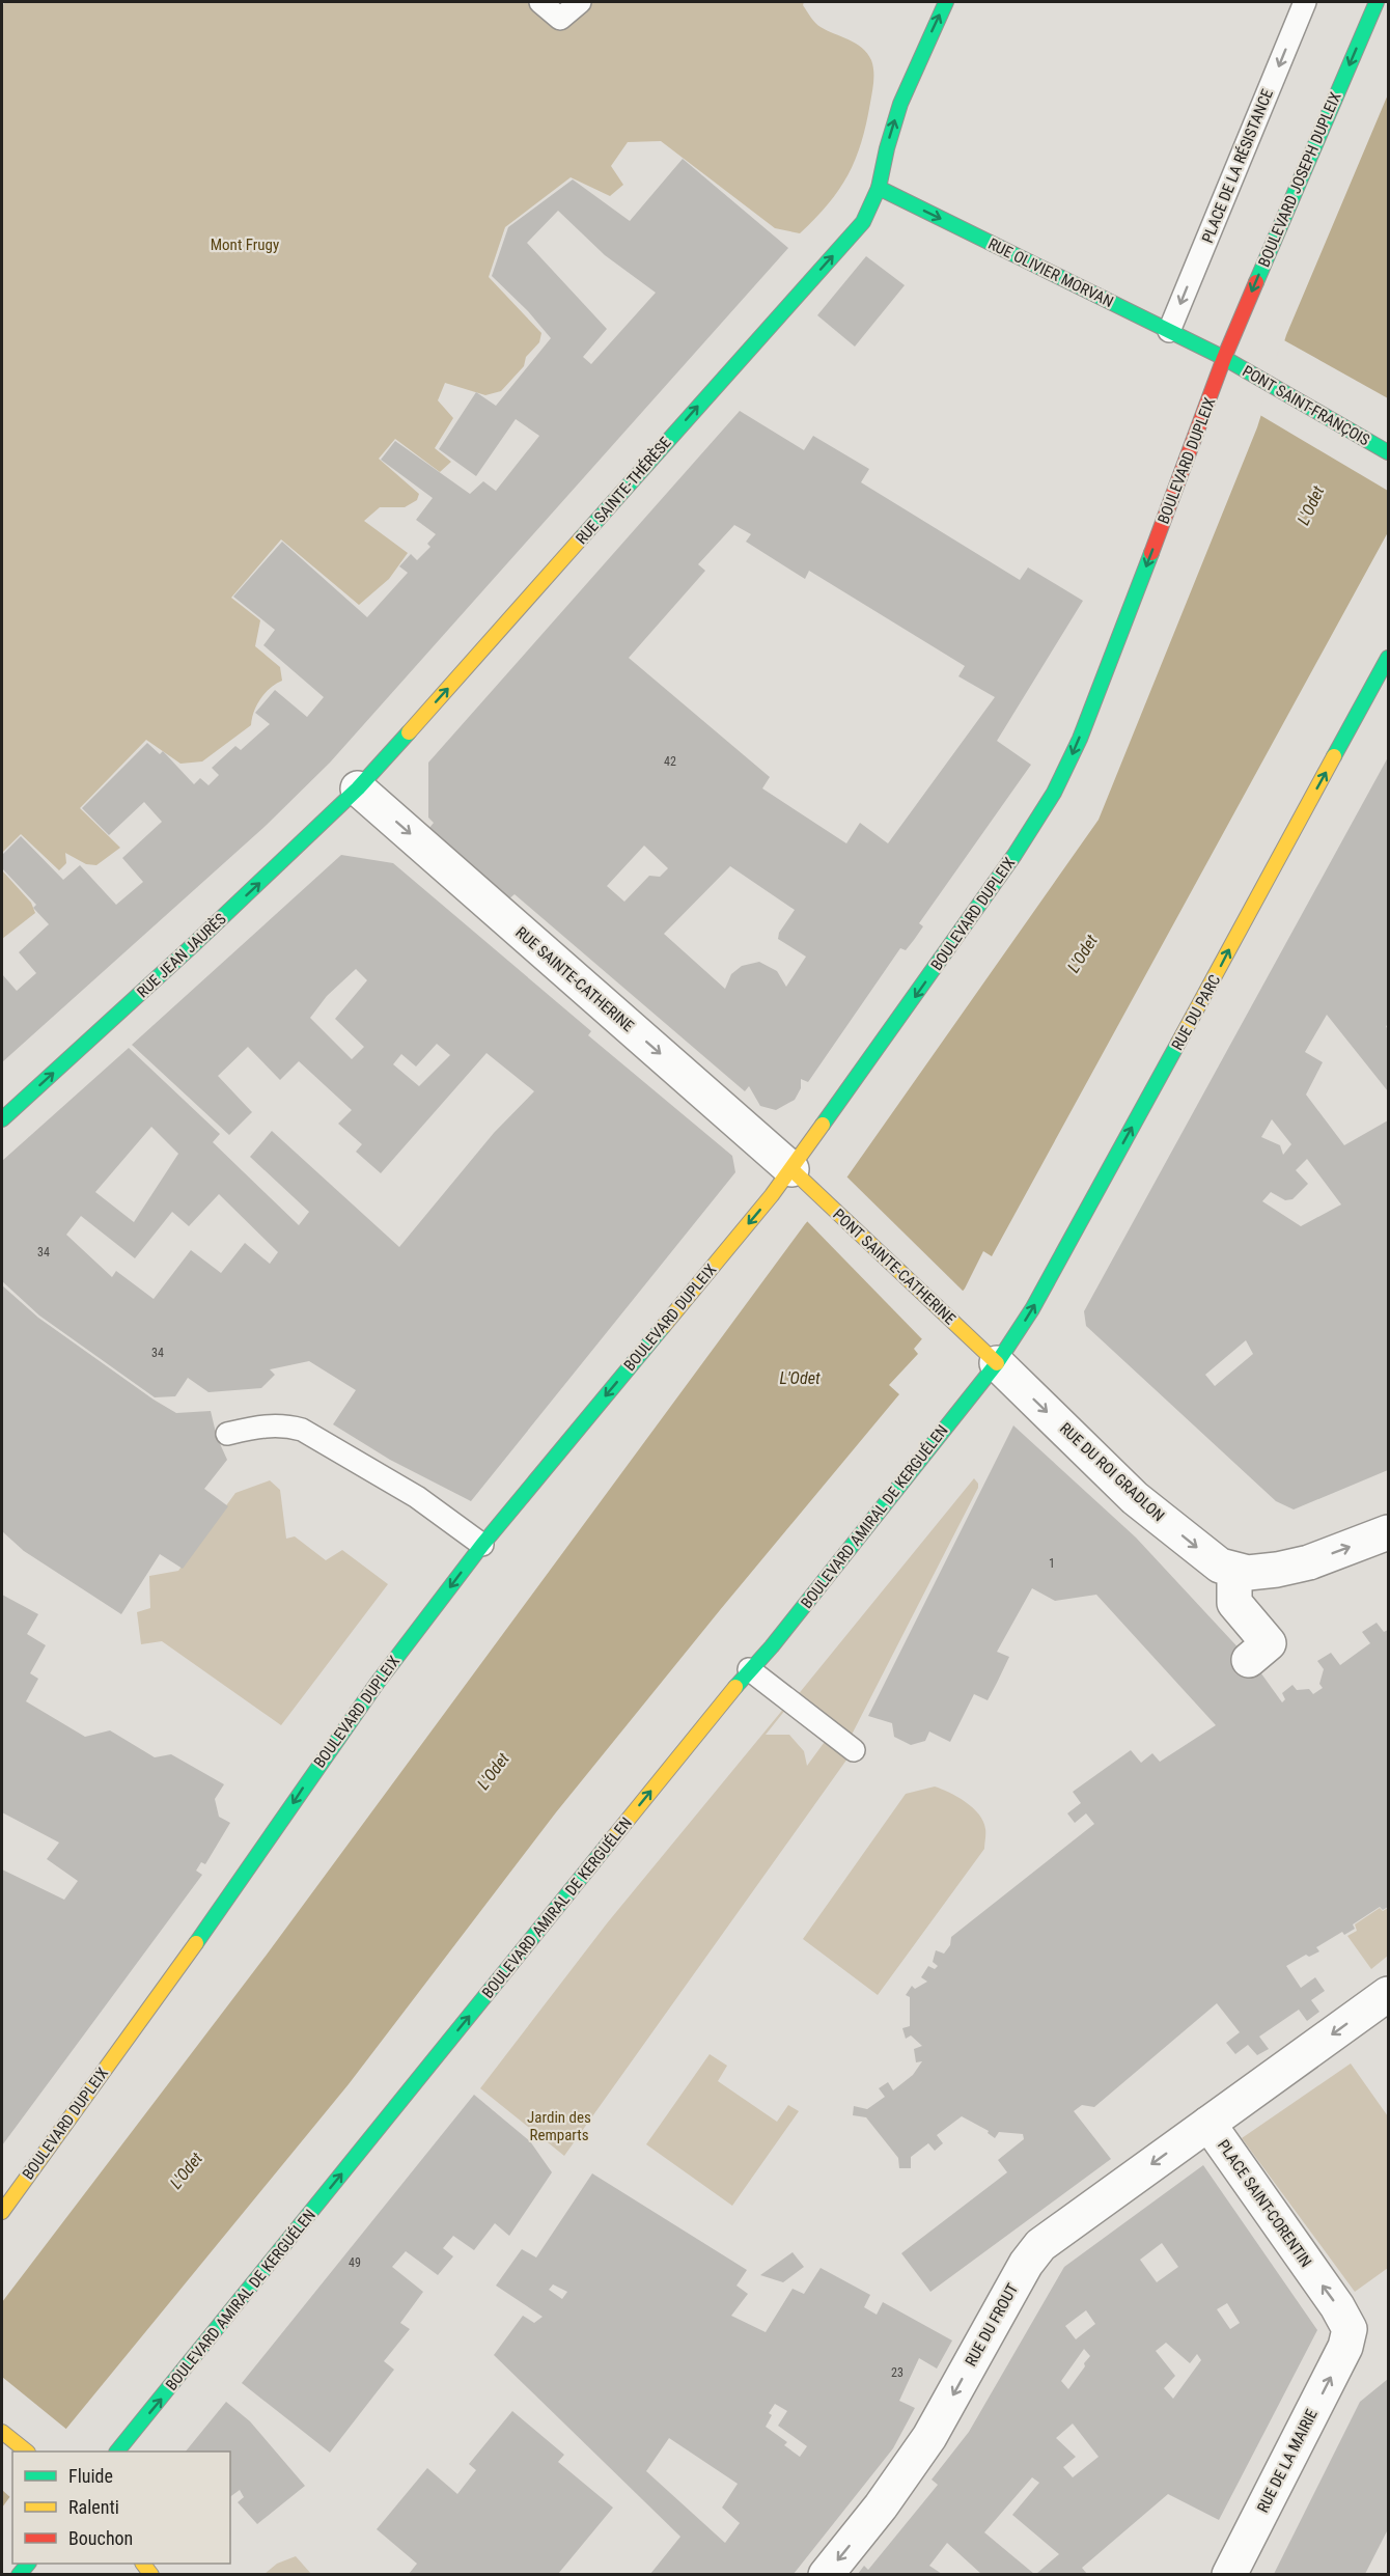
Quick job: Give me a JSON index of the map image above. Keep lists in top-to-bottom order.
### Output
{
  "streets": {
    "main road": [
      "BOULEVARD JOSEPH DUPLEIX",
      "RUE OLIVIER MORVAN",
      "PONT SAINT-FRANÇOIS",
      "BOULEVARD DUPLEIX",
      "RUE SAINTE-THÉRÈSE",
      "RUE JEAN JAURÈS",
      "RUE DU PARC",
      "PONT SAINTE-CATHERINE",
      "BOULEVARD AMIRAL DE KERGUÉLEN"
    ],
    "street": [
      "RUE SAINTE-CATHERINE",
      "RUE DU ROI GRADLON",
      "PLACE SAINT-CORENTIN",
      "RUE DU FROUT",
      "RUE DE LA MAIRIE"
    ],
    "lane": ["PLACE DE LA RÉSISTANCE"]
  },
  "crossings": [
    ["PLACE DE LA RÉSISTANCE", "RUE OLIVIER MORVAN"],
    ["BOULEVARD JOSEPH DUPLEIX", "RUE OLIVIER MORVAN"],
    ["BOULEVARD JOSEPH DUPLEIX", "PONT SAINT-FRANÇOIS"],
    ["BOULEVARD JOSEPH DUPLEIX", "BOULEVARD DUPLEIX"],
    ["RUE OLIVIER MORVAN", "PONT SAINT-FRANÇOIS"],
    ["RUE OLIVIER MORVAN", "BOULEVARD DUPLEIX"],
    ["RUE OLIVIER MORVAN", "RUE SAINTE-THÉRÈSE"],
    ["PONT SAINT-FRANÇOIS", "BOULEVARD DUPLEIX"],
    ["BOULEVARD DUPLEIX", "RUE SAINTE-CATHERINE"],
    ["BOULEVARD DUPLEIX", "PONT SAINTE-CATHERINE"],
    ["RUE SAINTE-THÉRÈSE", "RUE JEAN JAURÈS"],
    ["RUE SAINTE-THÉRÈSE", "RUE SAINTE-CATHERINE"],
    ["RUE JEAN JAURÈS", "RUE SAINTE-CATHERINE"],
    ["RUE SAINTE-CATHERINE", "PONT SAINTE-CATHERINE"],
    ["RUE DU PARC", "PONT SAINTE-CATHERINE"],
    ["RUE DU PARC", "RUE DU ROI GRADLON"],
    ["RUE DU PARC", "BOULEVARD AMIRAL DE KERGUÉLEN"],
    ["PONT SAINTE-CATHERINE", "RUE DU ROI GRADLON"],
    ["PONT SAINTE-CATHERINE", "BOULEVARD AMIRAL DE KERGUÉLEN"],
    ["RUE DU ROI GRADLON", "BOULEVARD AMIRAL DE KERGUÉLEN"],
    ["PLACE SAINT-CORENTIN", "RUE DU FROUT"],
    ["PLACE SAINT-CORENTIN", "RUE DE LA MAIRIE"]
  ],
  "one_way": [
    "PLACE DE LA RÉSISTANCE",
    "BOULEVARD JOSEPH DUPLEIX",
    "RUE OLIVIER MORVAN",
    "BOULEVARD DUPLEIX",
    "RUE SAINTE-THÉRÈSE",
    "RUE JEAN JAURÈS",
    "RUE SAINTE-CATHERINE",
    "RUE DU PARC",
    "RUE DU ROI GRADLON",
    "BOULEVARD AMIRAL DE KERGUÉLEN",
    "RUE DU FROUT",
    "RUE DE LA MAIRIE"
  ],
  "water": ["L'Odet"],
  "parks": ["Mont Frugy", "Jardin des Remparts"],
  "house_numbers": [
    "42",
    "34",
    "34",
    "1",
    "49",
    "23"
  ],
  "legend": ["Fluide", "Ralenti", "Bouchon"]
}
